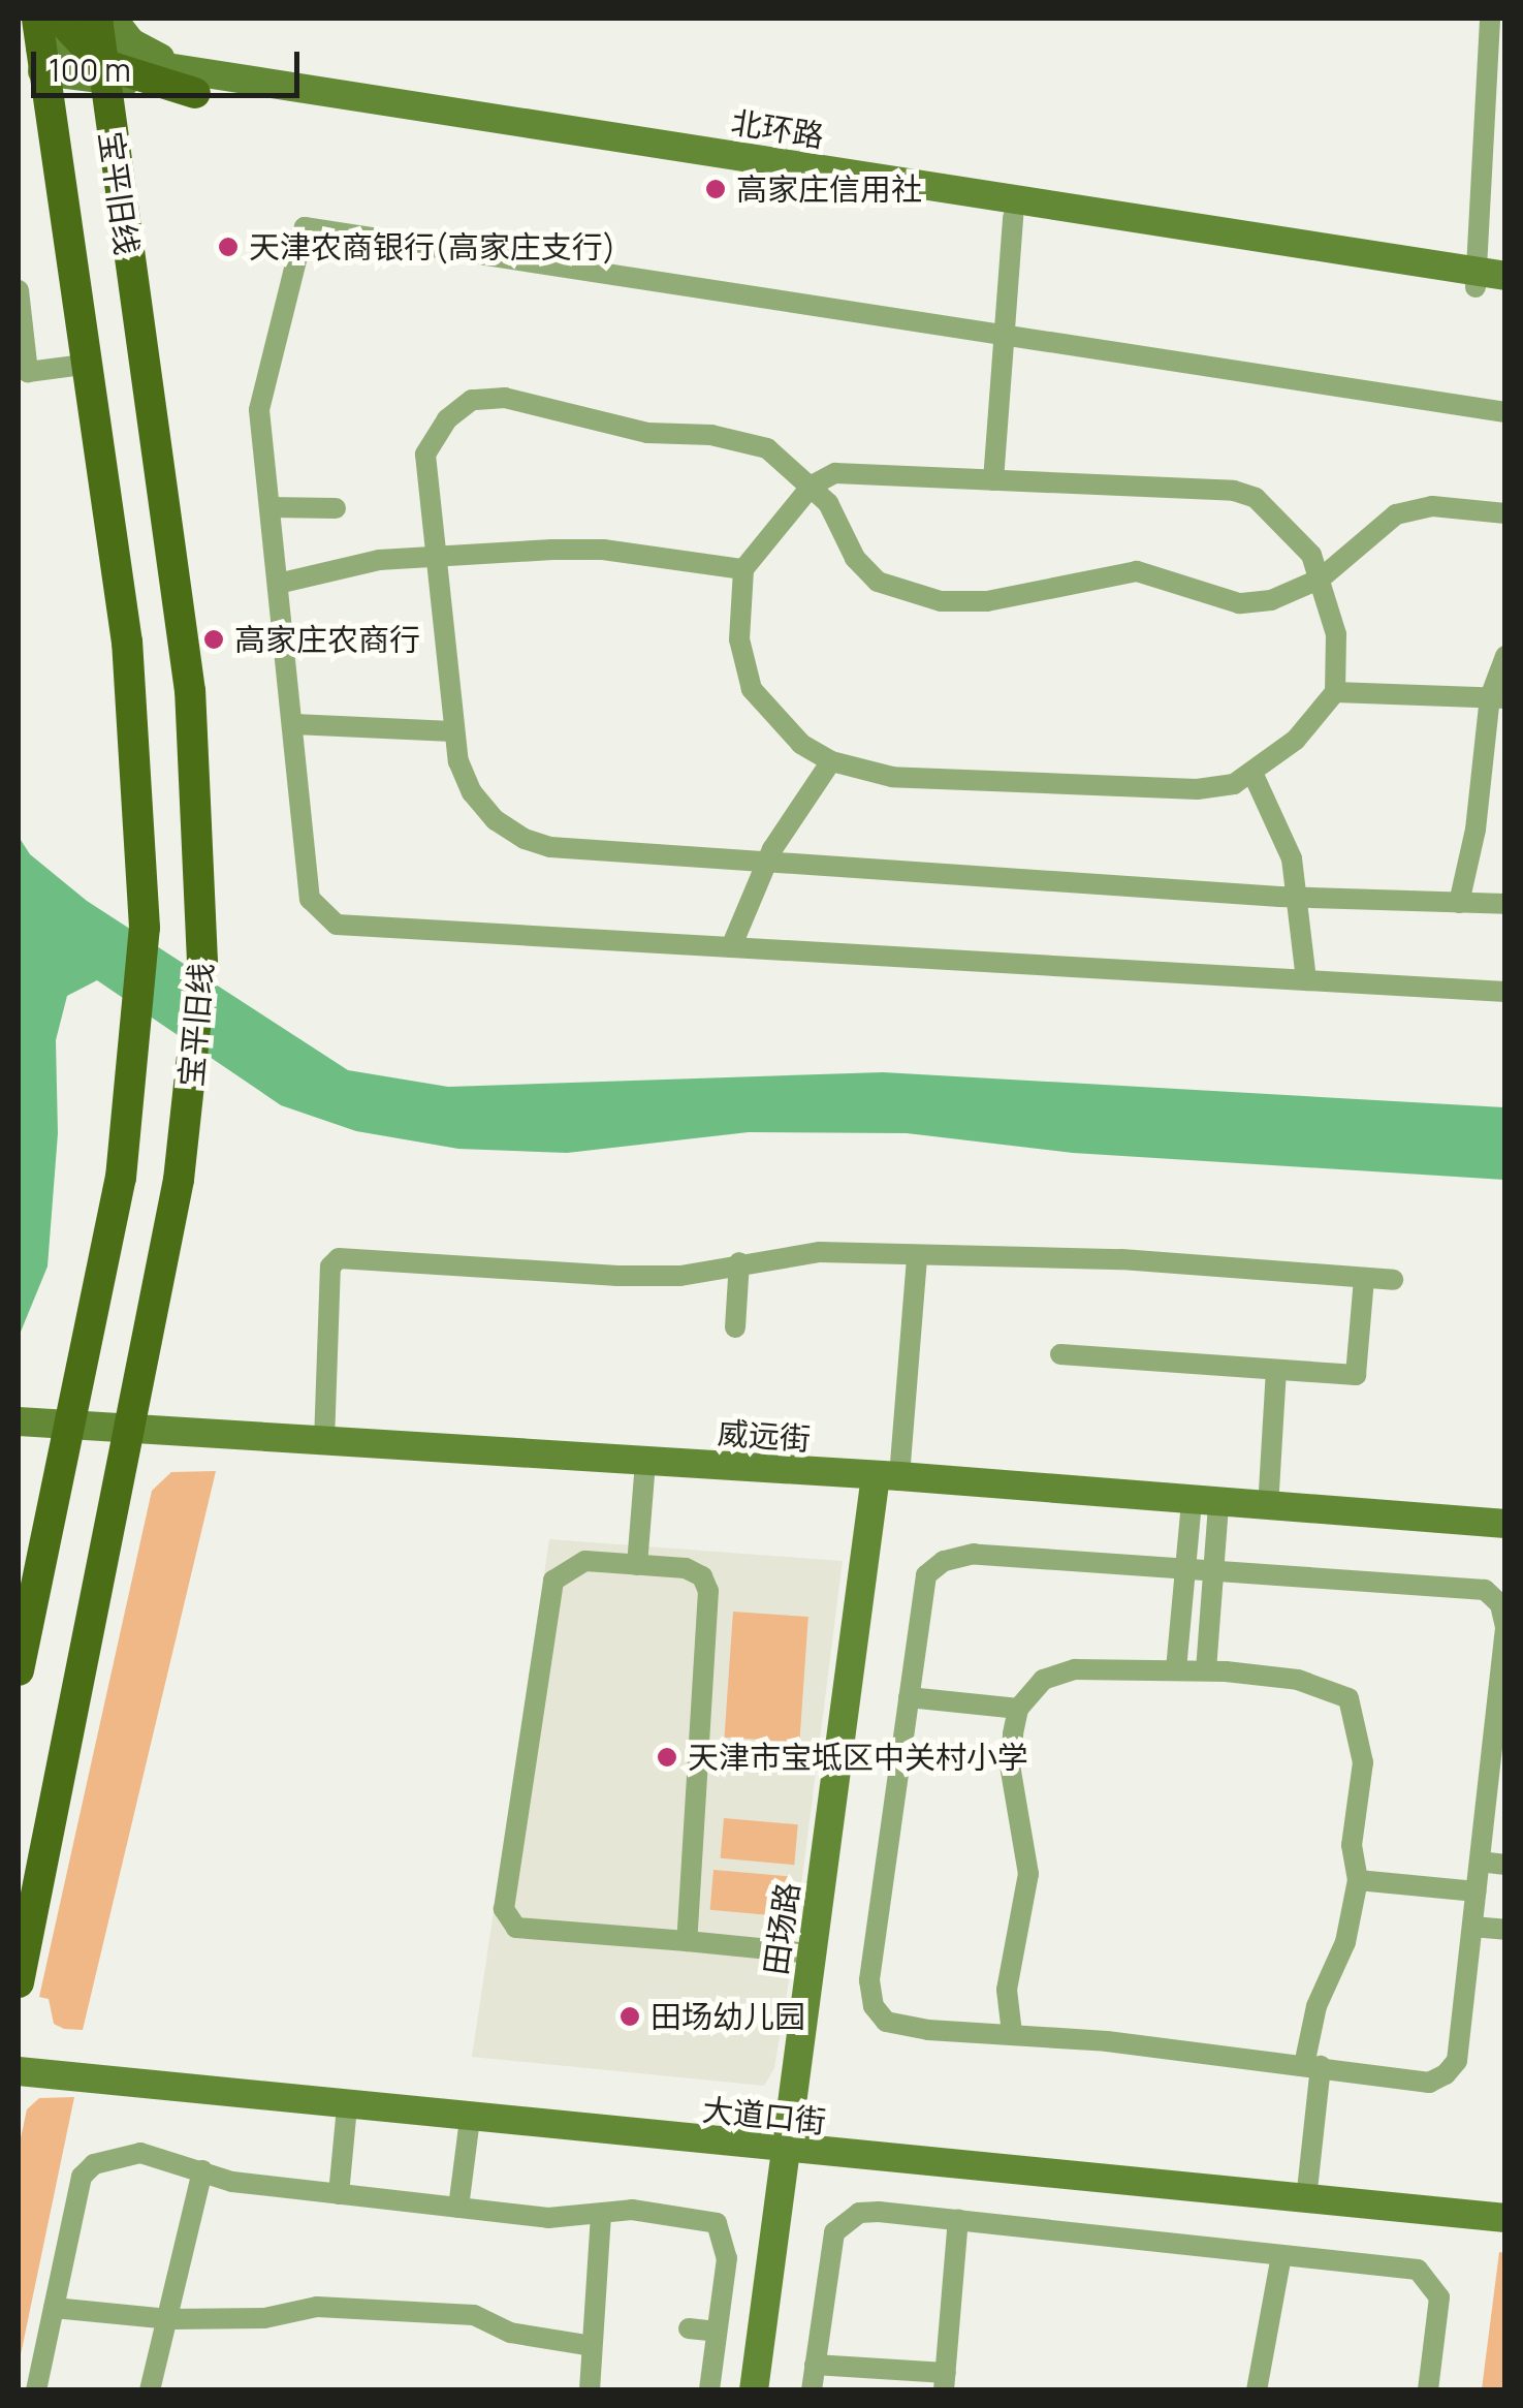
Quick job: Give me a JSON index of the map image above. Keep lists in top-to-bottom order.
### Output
{
  "streets": {
    "main road": ["宝平旧线"],
    "street": [
      "北环路",
      "威远街",
      "田场路",
      "大道口街"
    ]
  },
  "crossings": [
    ["宝平旧线", "威远街"],
    ["威远街", "田场路"],
    ["田场路", "大道口街"]
  ],
  "places": [
    "高家庄信用社",
    "天津农商银行(高家庄支行)",
    "高家庄农商行",
    "天津市宝坻区中关村小学",
    "田场幼儿园"
  ],
  "scale_bar": "100 m"
}
